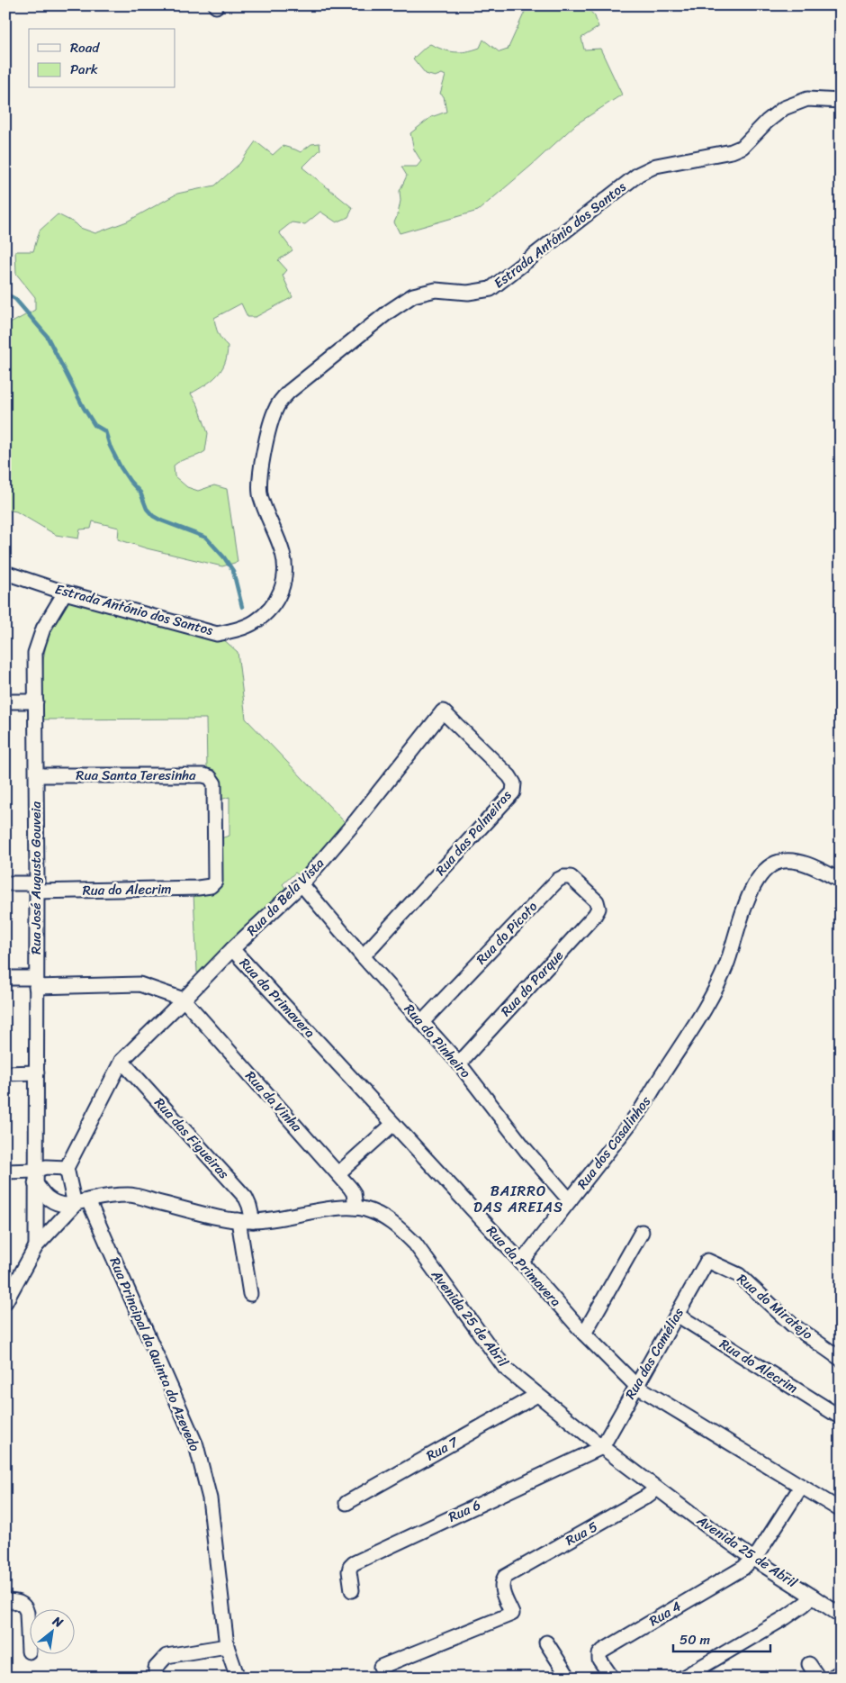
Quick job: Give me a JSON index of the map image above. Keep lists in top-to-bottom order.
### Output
{
  "streets": {
    "street": [
      "Estrada António dos Santos",
      "Rua Santa Teresinha",
      "Rua das Palmeiras",
      "Rua José Augusto Gouveia",
      "Rua do Alecrim",
      "Rua da Bela Vista",
      "Rua do Picoto",
      "Rua do Parque",
      "Rua da Primavera",
      "Rua do Pinheiro",
      "Rua da Vinha",
      "Rua das Figueiras",
      "Rua dos Casalinhos",
      "Rua do Miratejo",
      "Avenida 25 de Abril",
      "Rua das Camélias",
      "Rua Principal da Quinta do Azevedo",
      "Rua 7",
      "Rua 6",
      "Rua 5",
      "Rua 4"
    ]
  },
  "crossings": [
    ["Estrada António dos Santos", "Rua José Augusto Gouveia"],
    ["Rua Santa Teresinha", "Rua José Augusto Gouveia"],
    ["Rua Santa Teresinha", "Rua do Alecrim"],
    ["Rua das Palmeiras", "Rua da Bela Vista"],
    ["Rua das Palmeiras", "Rua do Pinheiro"],
    ["Rua José Augusto Gouveia", "Rua do Alecrim"],
    ["Rua do Alecrim", "Rua das Camélias"],
    ["Rua da Bela Vista", "Rua da Primavera"],
    ["Rua da Bela Vista", "Rua do Pinheiro"],
    ["Rua da Bela Vista", "Rua da Vinha"],
    ["Rua da Bela Vista", "Rua das Figueiras"],
    ["Rua do Picoto", "Rua do Parque"],
    ["Rua do Picoto", "Rua do Pinheiro"],
    ["Rua do Parque", "Rua do Pinheiro"],
    ["Rua da Primavera", "Rua dos Casalinhos"],
    ["Rua da Primavera", "Rua das Camélias"],
    ["Rua do Pinheiro", "Rua dos Casalinhos"],
    ["Rua da Vinha", "Avenida 25 de Abril"],
    ["Rua das Figueiras", "Avenida 25 de Abril"],
    ["Rua do Miratejo", "Rua das Camélias"],
    ["Avenida 25 de Abril", "Rua das Camélias"],
    ["Avenida 25 de Abril", "Rua Principal da Quinta do Azevedo"],
    ["Avenida 25 de Abril", "Rua 7"],
    ["Avenida 25 de Abril", "Rua 6"],
    ["Avenida 25 de Abril", "Rua 5"],
    ["Avenida 25 de Abril", "Rua 4"],
    ["Rua das Camélias", "Rua 6"]
  ],
  "districts": ["BAIRRO DAS AREIAS"],
  "legend": ["Road", "Park"],
  "scale_bar": "50 m",
  "north": "top right"
}
